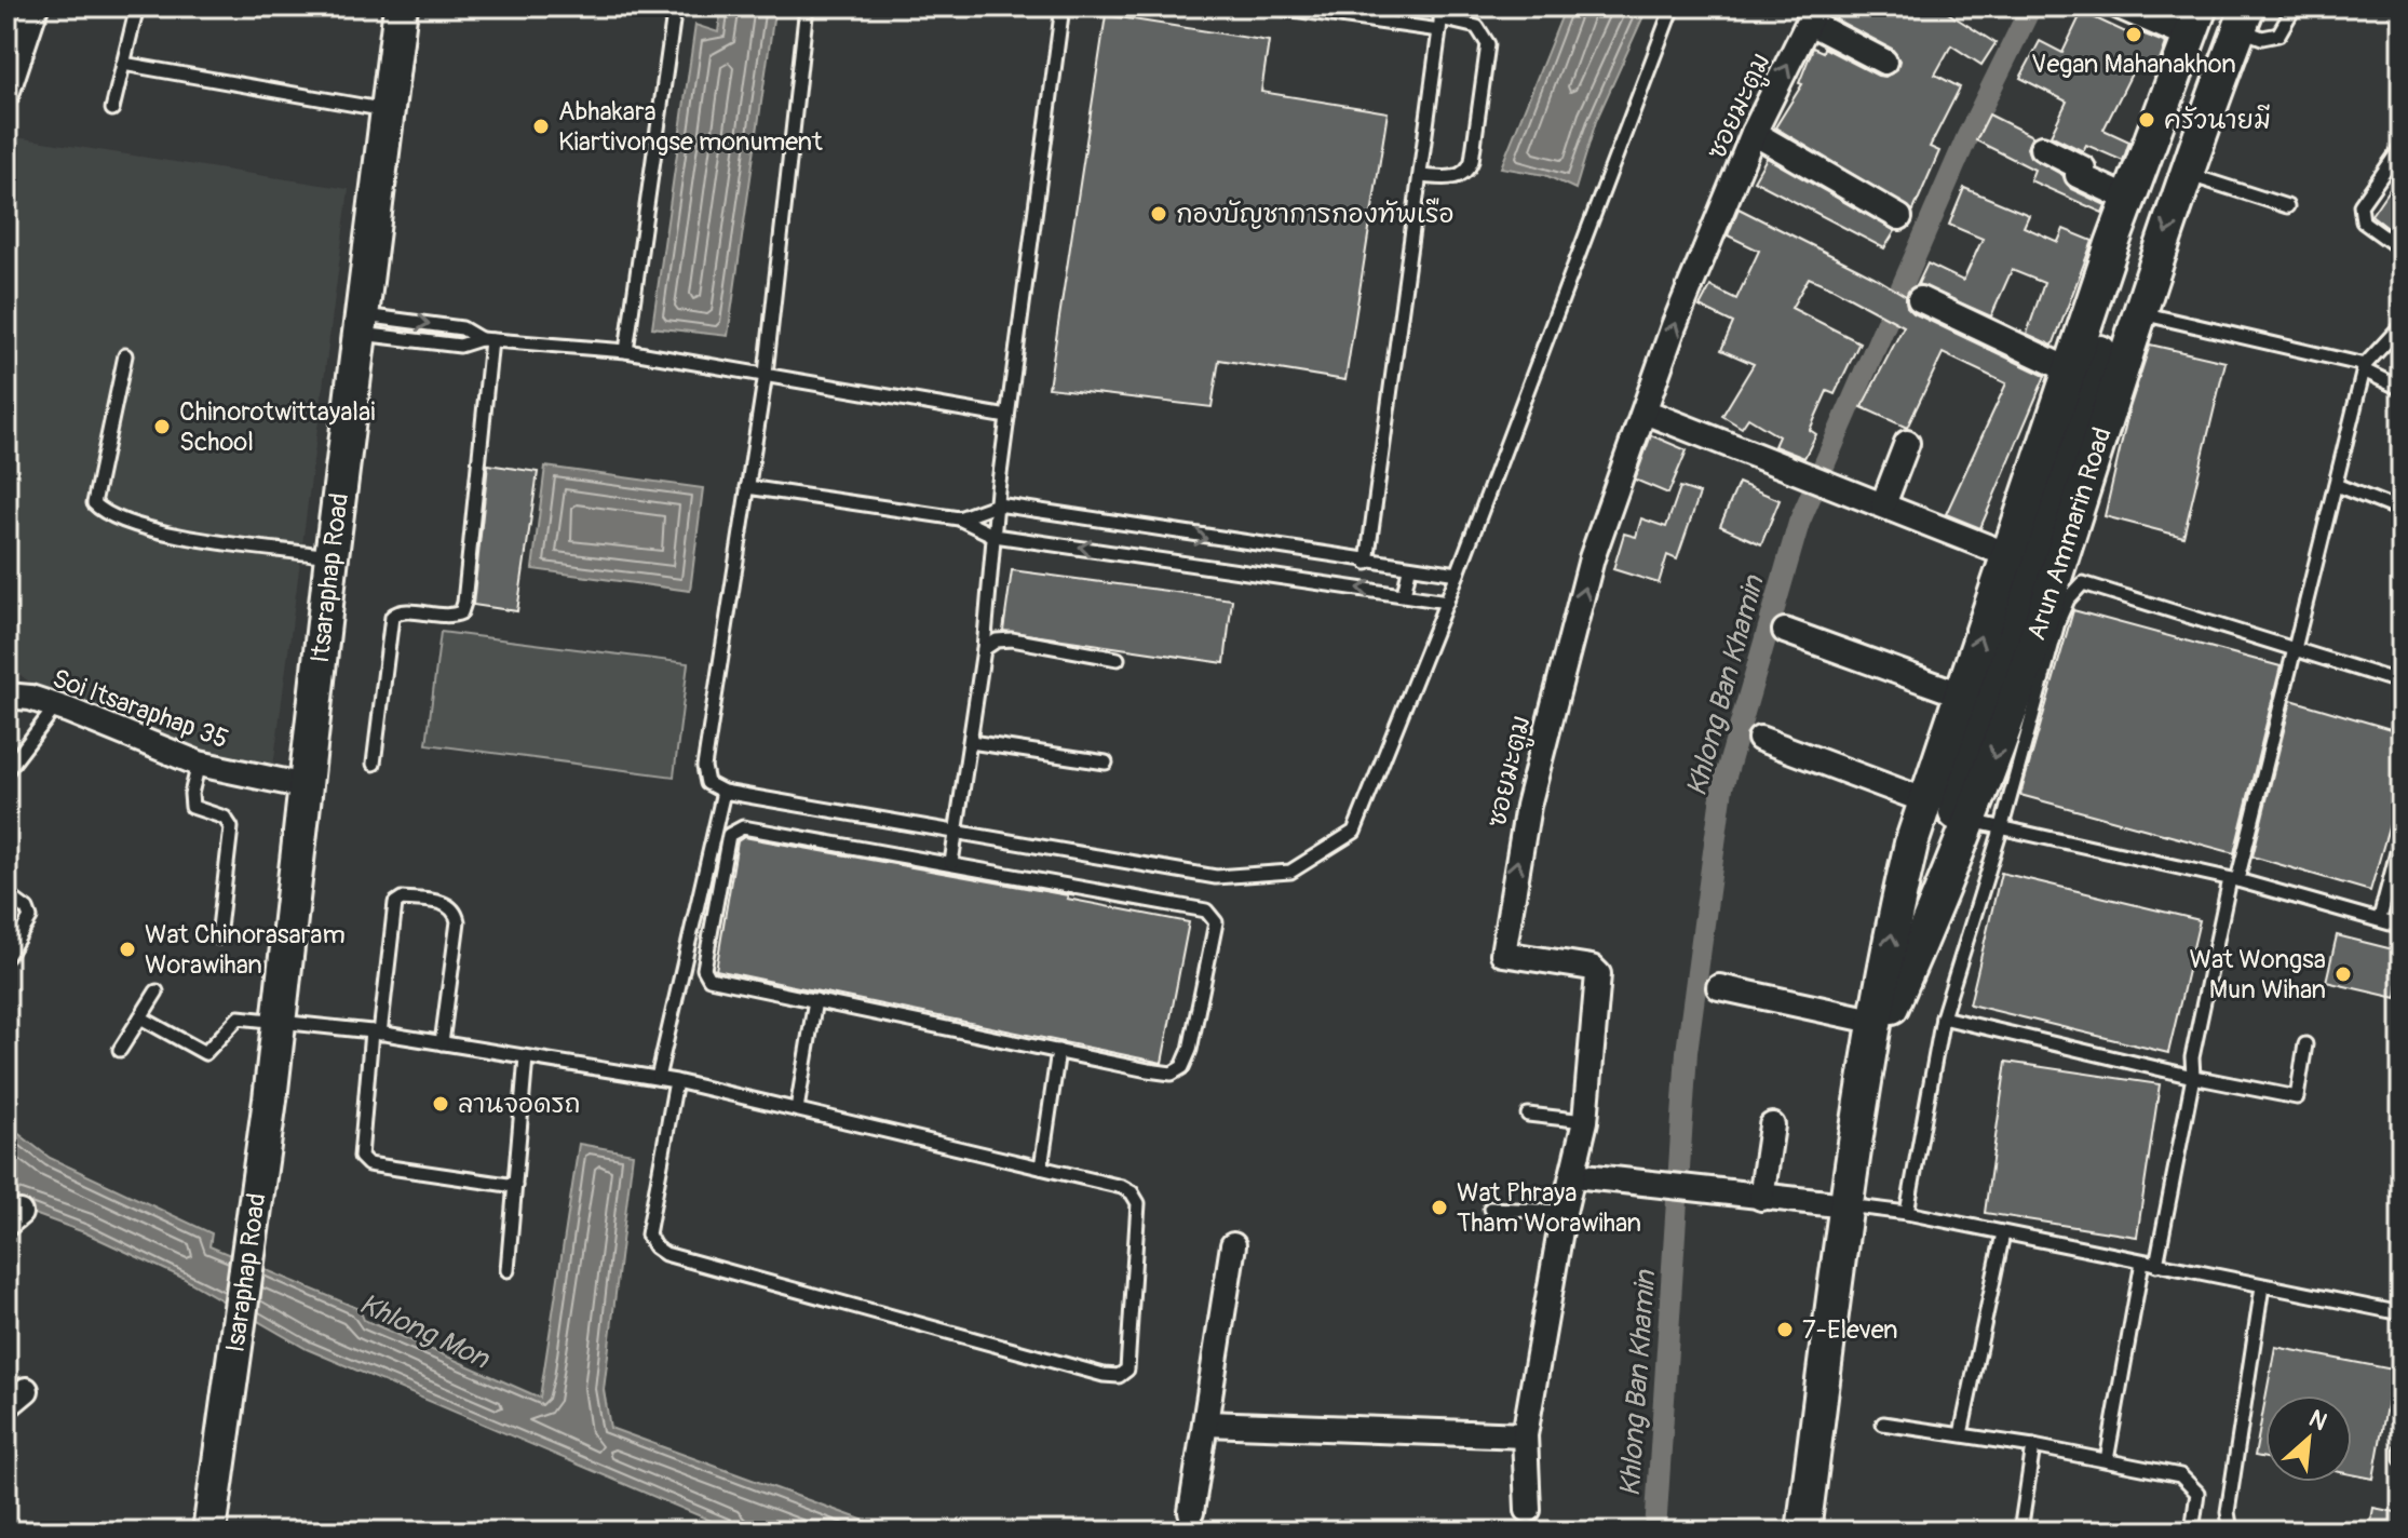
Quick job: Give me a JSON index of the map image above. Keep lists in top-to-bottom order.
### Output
{
  "streets": {
    "main road": ["Arun Ammarin Road", "Itsaraphap Road", "Isaraphap Road"],
    "street": ["ซอยมะตูม", "Soi Itsaraphap 35"]
  },
  "crossings": [
    ["Itsaraphap Road", "Soi Itsaraphap 35"],
    ["Itsaraphap Road", "Isaraphap Road"]
  ],
  "one_way": ["ซอยมะตูม"],
  "water": ["Khlong Ban Khamin", "Khlong Mon"],
  "places": [
    "Vegan Mahanakhon",
    "ครัวนายมี",
    "Abhakara Kiartivongse monument",
    "กองบัญชาการกองทัพเรือ",
    "Chinorotwittayalai School",
    "Wat Chinorasaram Worawihan",
    "Wat Wongsa Mun Wihan",
    "ลานจอดรถ",
    "Wat Phraya Tham Worawihan",
    "7-Eleven"
  ],
  "north": "top right"
}
